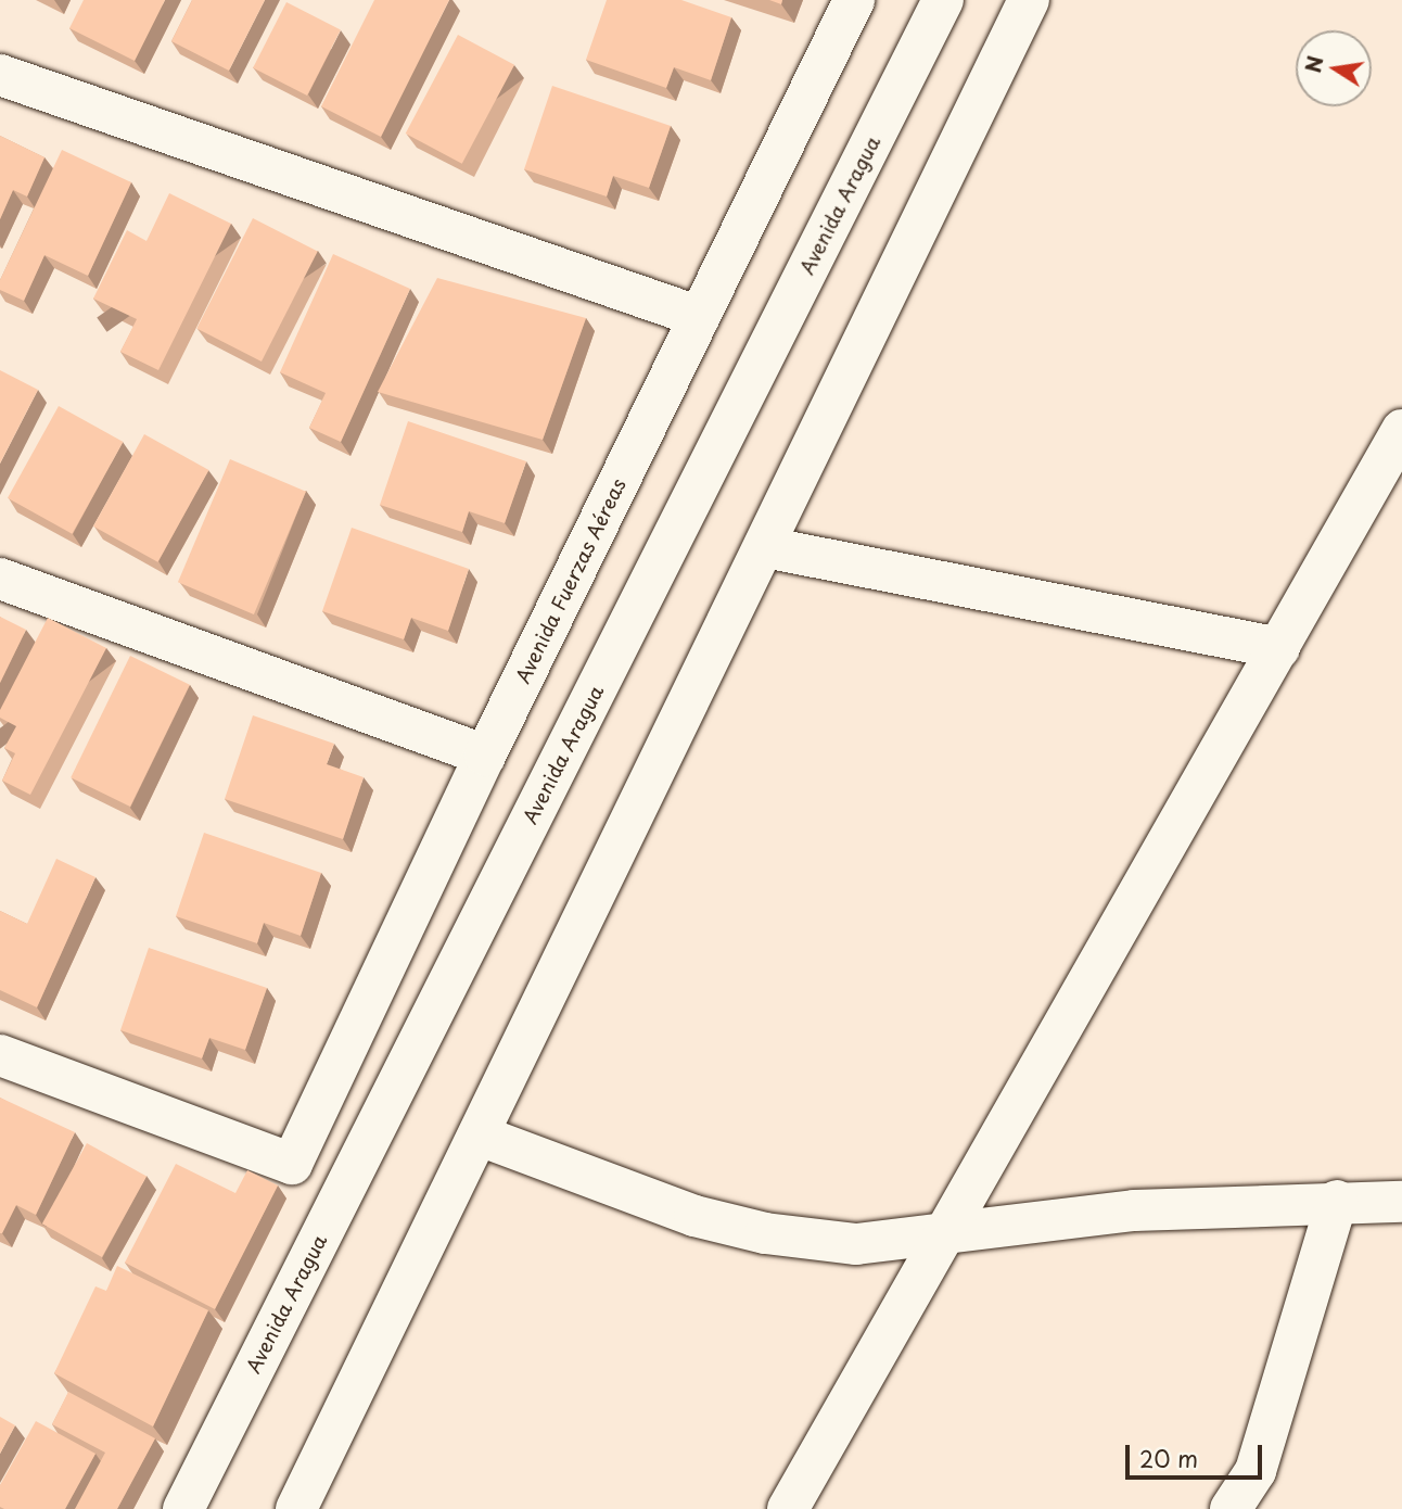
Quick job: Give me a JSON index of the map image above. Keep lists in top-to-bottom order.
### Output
{
  "streets": {
    "street": ["Avenida Aragua", "Avenida Fuerzas Aéreas"]
  },
  "scale_bar": "20 m",
  "north": "left"
}
